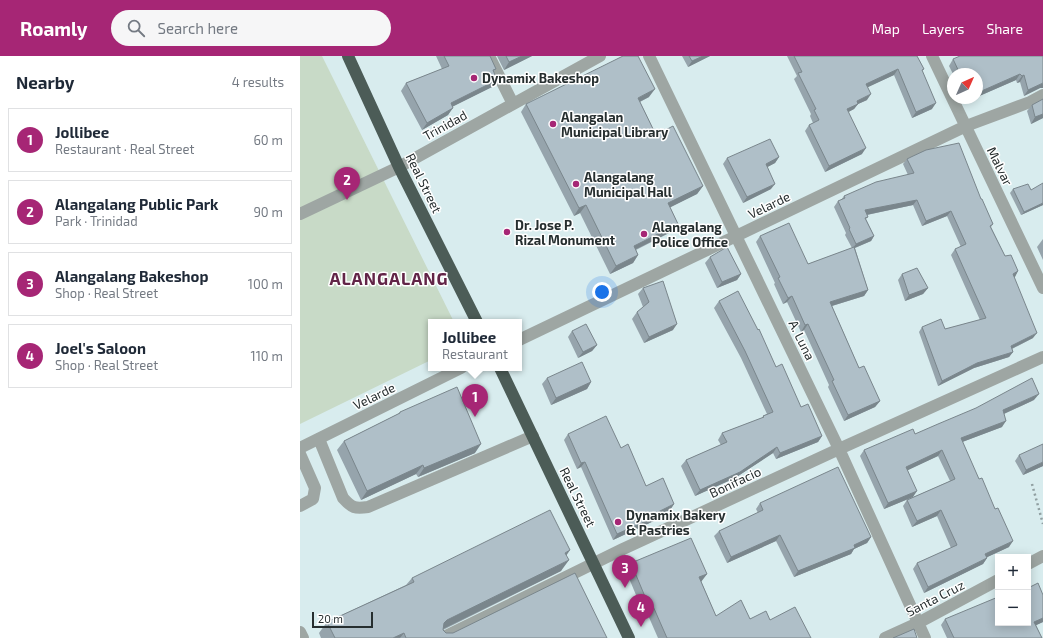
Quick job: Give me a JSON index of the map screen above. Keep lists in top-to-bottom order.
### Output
{
  "streets": {
    "highway": ["Real Street"],
    "street": [
      "Trinidad",
      "Malvar",
      "Velarde",
      "A. Luna",
      "Bonifacio",
      "Santa Cruz"
    ]
  },
  "crossings": [
    ["Trinidad", "Real Street"],
    ["Malvar", "Velarde"],
    ["Real Street", "Bonifacio"],
    ["Velarde", "A. Luna"],
    ["A. Luna", "Bonifacio"],
    ["A. Luna", "Santa Cruz"]
  ],
  "districts": ["ALANGALANG"],
  "places": [
    "Dynamix Bakeshop",
    "Alangalan Municipal Library",
    "Alangalang Municipal Hall",
    "Dr. Jose P. Rizal Monument",
    "Alangalang Police Office",
    "Dynamix Bakery & Pastries"
  ],
  "scale_bar": "20 m",
  "north": "top right",
  "page": {
    "header": "Roamly",
    "search": "Search here",
    "nav": ["Map", "Layers", "Share"],
    "heading": ["Nearby", "4 results"],
    "list": [
      {
        "mark": "1",
        "name": "Jollibee",
        "note": "Restaurant · Real Street",
        "value": "60 m"
      },
      {
        "mark": "2",
        "name": "Alangalang Public Park",
        "note": "Park · Trinidad",
        "value": "90 m"
      },
      {
        "mark": "3",
        "name": "Alangalang Bakeshop",
        "note": "Shop · Real Street",
        "value": "100 m"
      },
      {
        "mark": "4",
        "name": "Joel's Saloon",
        "note": "Shop · Real Street",
        "value": "110 m"
      }
    ],
    "pins": [
      "2",
      "1",
      "3",
      "4"
    ],
    "popup": ["Jollibee", "Restaurant"],
    "map_buttons": ["+", "−"],
    "scale": "20 m"
  }
}
